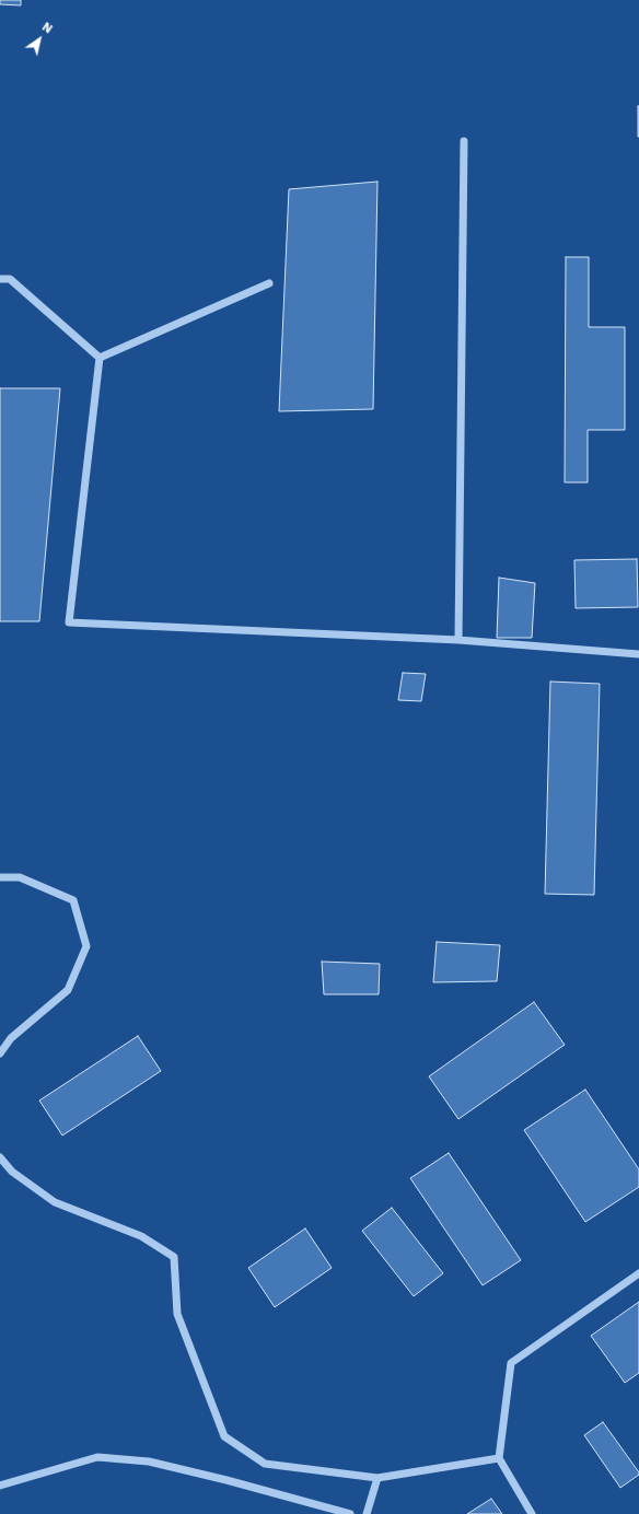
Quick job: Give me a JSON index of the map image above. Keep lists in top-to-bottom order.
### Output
{
  "north": "top right"
}
